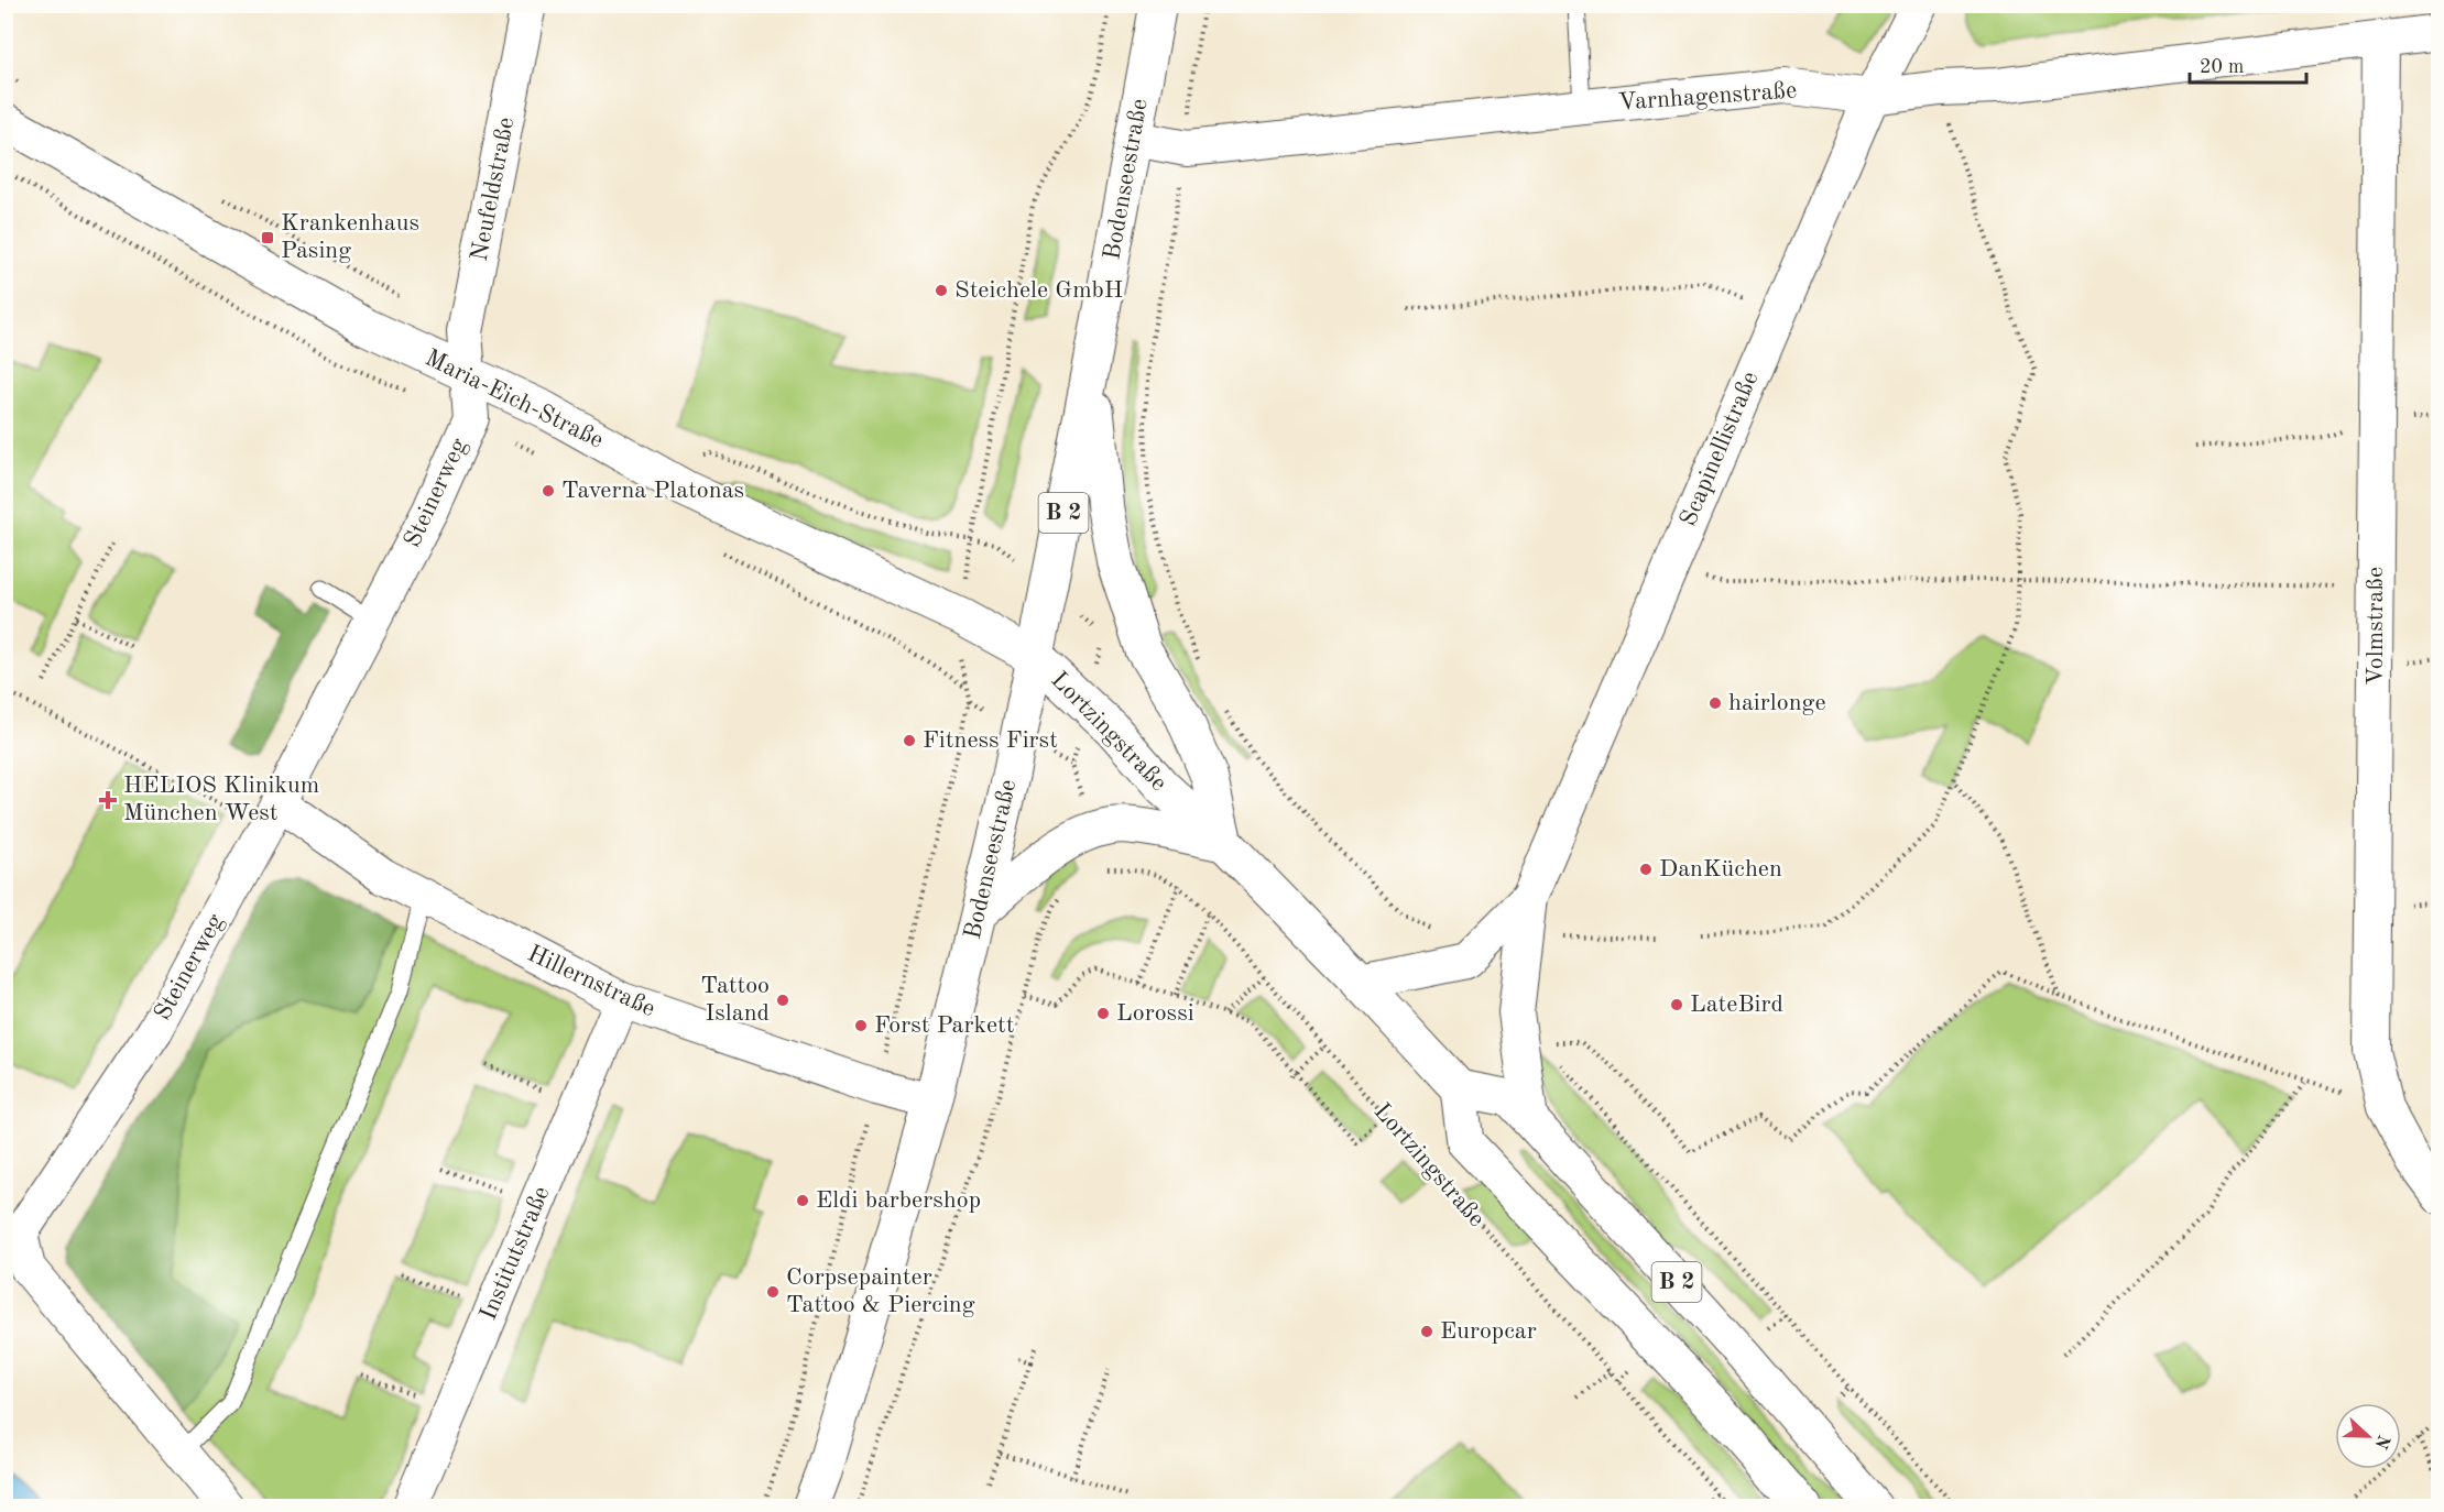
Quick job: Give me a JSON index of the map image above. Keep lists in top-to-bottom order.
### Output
{
  "streets": {
    "main road": [
      "Bodenseestraße",
      "Maria-Eich-Straße",
      "B 2",
      "Lortzingstraße"
    ],
    "street": [
      "Varnhagenstraße",
      "Neufeldstraße",
      "Scapinellistraße",
      "Steinerweg",
      "Volmstraße",
      "Hillernstraße",
      "Institutstraße"
    ]
  },
  "crossings": [
    ["Varnhagenstraße", "Bodenseestraße"],
    ["Varnhagenstraße", "Scapinellistraße"],
    ["Varnhagenstraße", "Volmstraße"],
    ["Bodenseestraße", "Maria-Eich-Straße"],
    ["Bodenseestraße", "Lortzingstraße"],
    ["Bodenseestraße", "Hillernstraße"],
    ["Neufeldstraße", "Maria-Eich-Straße"],
    ["Neufeldstraße", "Steinerweg"],
    ["Maria-Eich-Straße", "Steinerweg"],
    ["Maria-Eich-Straße", "Lortzingstraße"],
    ["Scapinellistraße", "B 2"],
    ["Scapinellistraße", "Lortzingstraße"],
    ["Steinerweg", "Hillernstraße"],
    ["B 2", "Lortzingstraße"],
    ["Hillernstraße", "Institutstraße"]
  ],
  "places": {
    "transit": ["Krankenhaus Pasing"],
    "other": [
      "Steichele GmbH",
      "Taverna Platonas",
      "hairlonge",
      "Fitness First",
      "DanKüchen",
      "Tattoo Island",
      "LateBird",
      "Lorossi",
      "Forst Parkett",
      "Eldi barbershop",
      "Corpsepainter Tattoo & Piercing",
      "Europcar"
    ],
    "health": ["HELIOS Klinikum München West"]
  },
  "scale_bar": "20 m",
  "north": "right"
}
